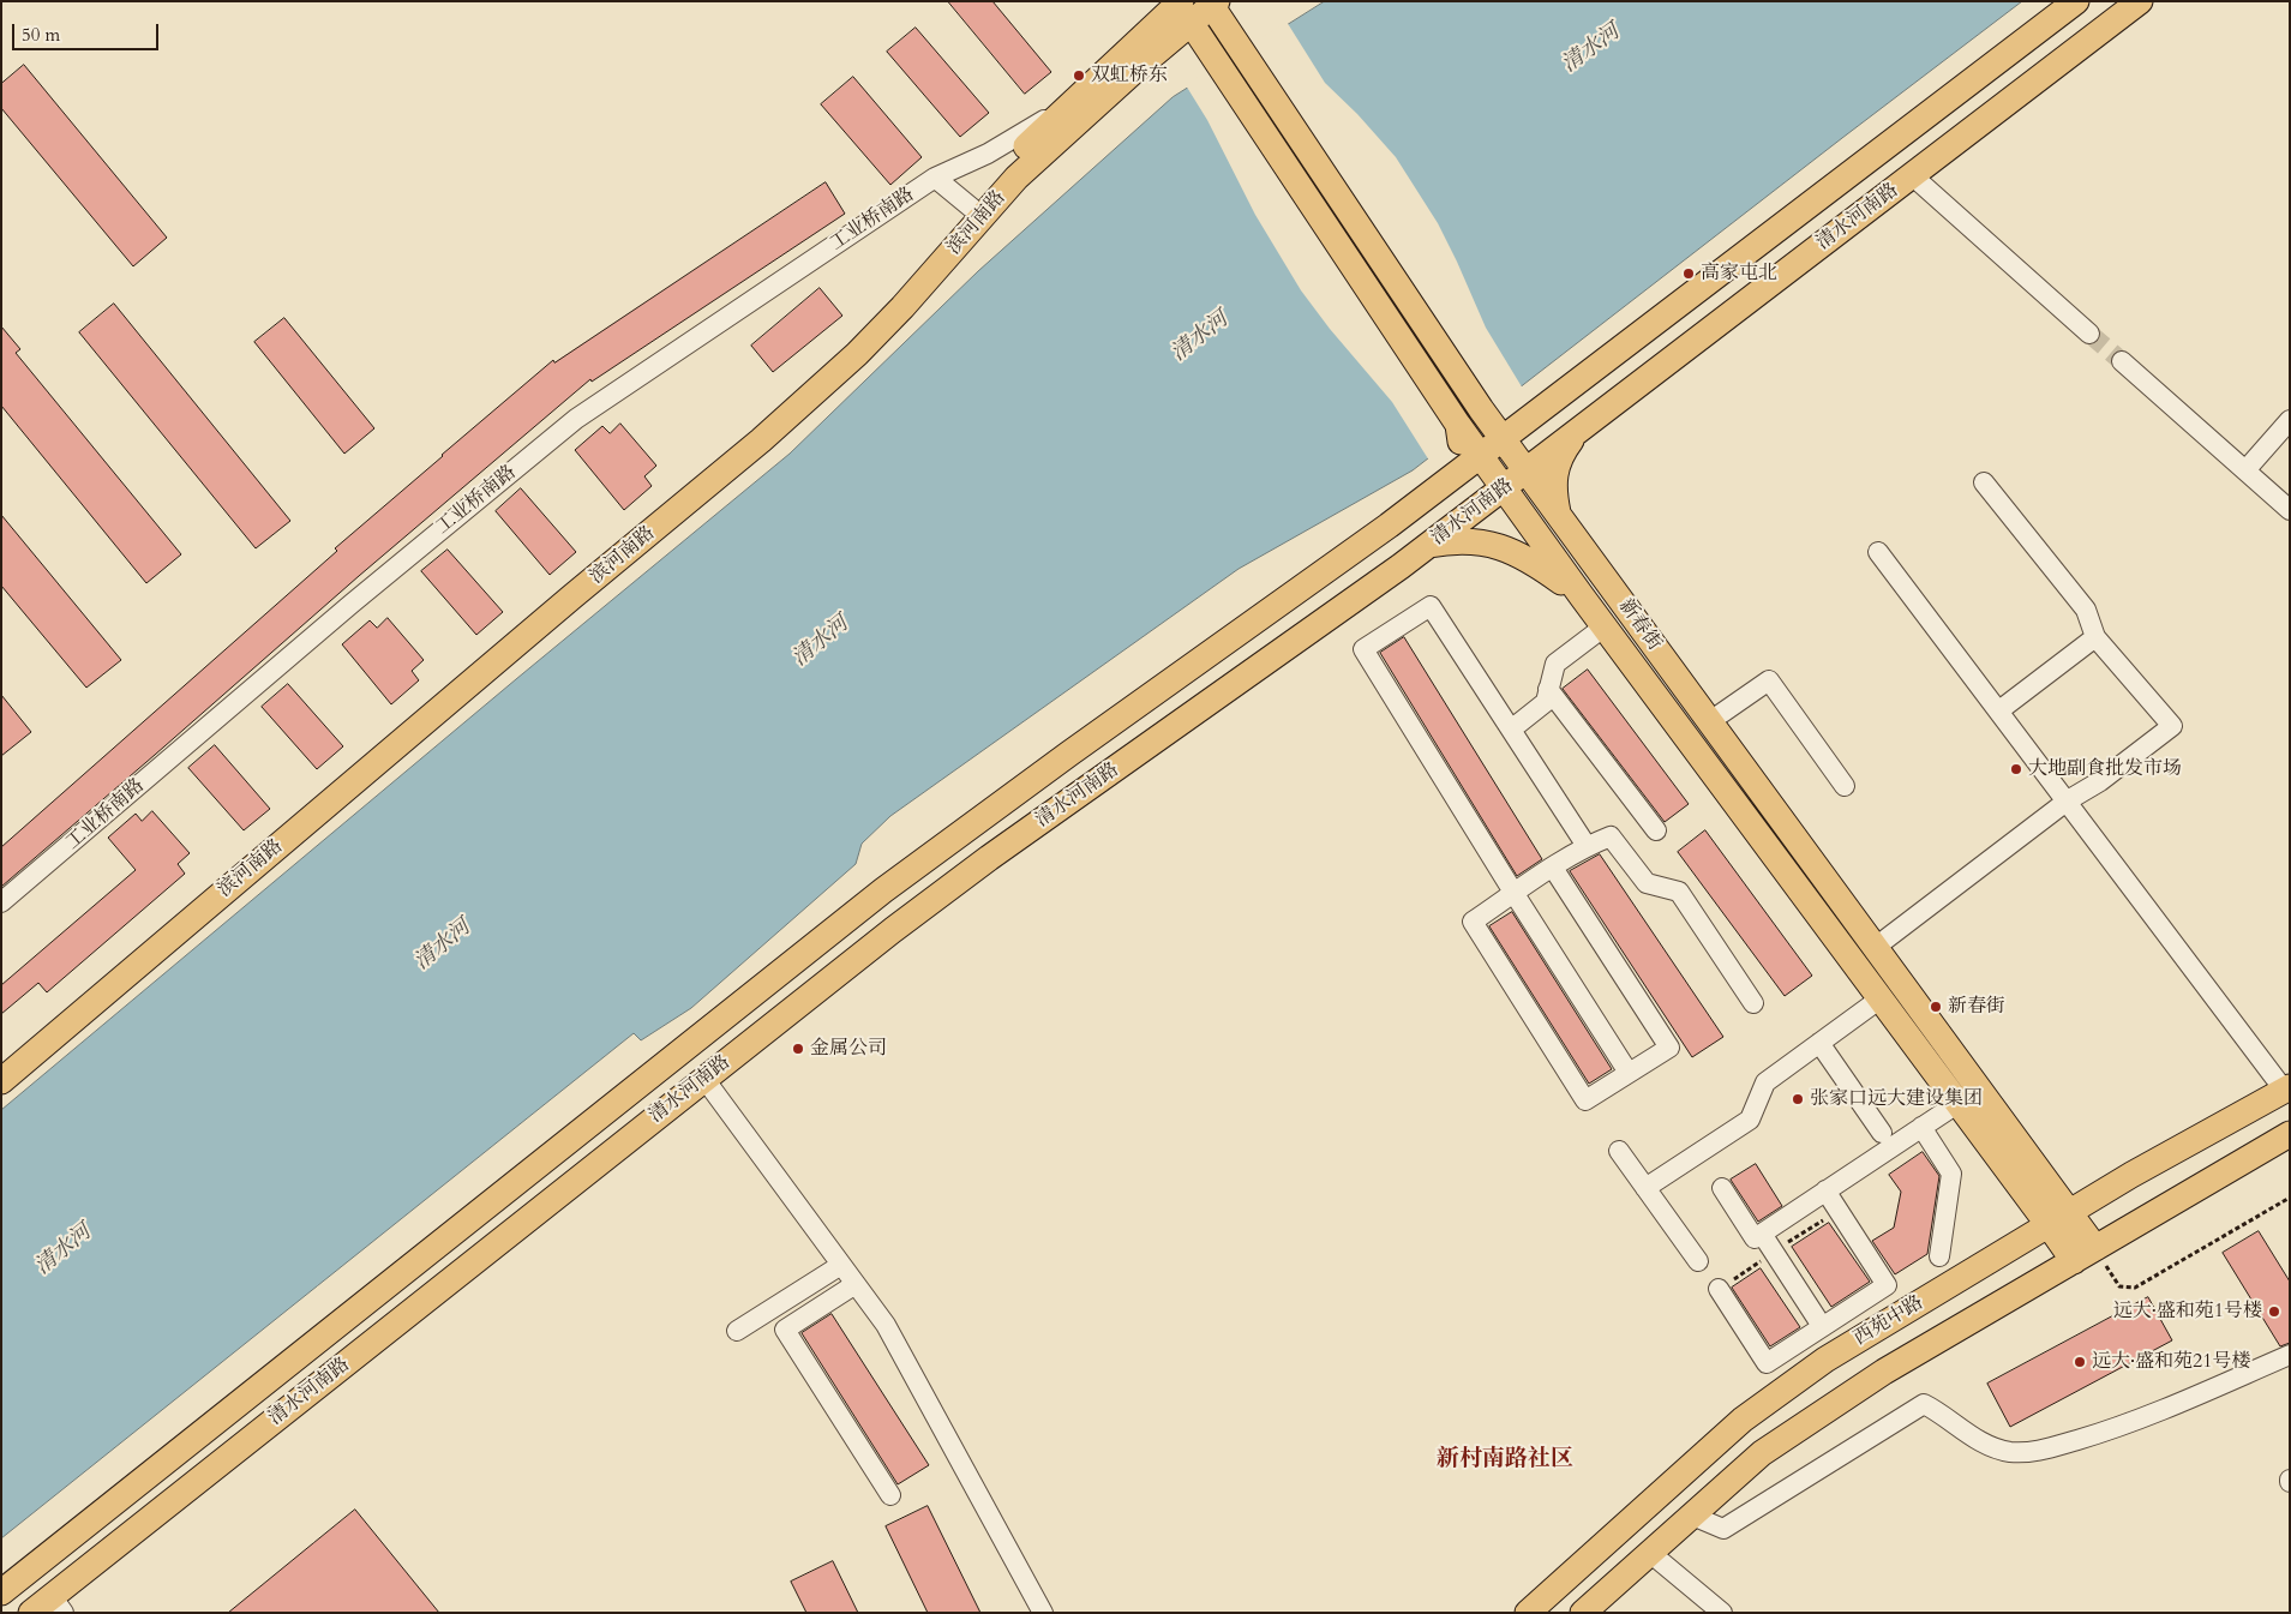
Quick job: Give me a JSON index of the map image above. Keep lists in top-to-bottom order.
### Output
{
  "streets": {
    "main road": [
      "清水河南路",
      "滨河南路",
      "新春街",
      "西苑中路"
    ],
    "street": ["工业桥南路"]
  },
  "crossings": [
    ["清水河南路", "新春街"],
    ["工业桥南路", "滨河南路"],
    ["滨河南路", "新春街"],
    ["新春街", "西苑中路"]
  ],
  "districts": ["新村南路社区"],
  "water": ["清水河"],
  "places": [
    "双虹桥东",
    "高家屯北",
    "大地副食批发市场",
    "新春街",
    "金属公司",
    "张家口远大建设集团",
    "远大·盛和苑1号楼",
    "远大·盛和苑21号楼"
  ],
  "scale_bar": "50 m"
}
